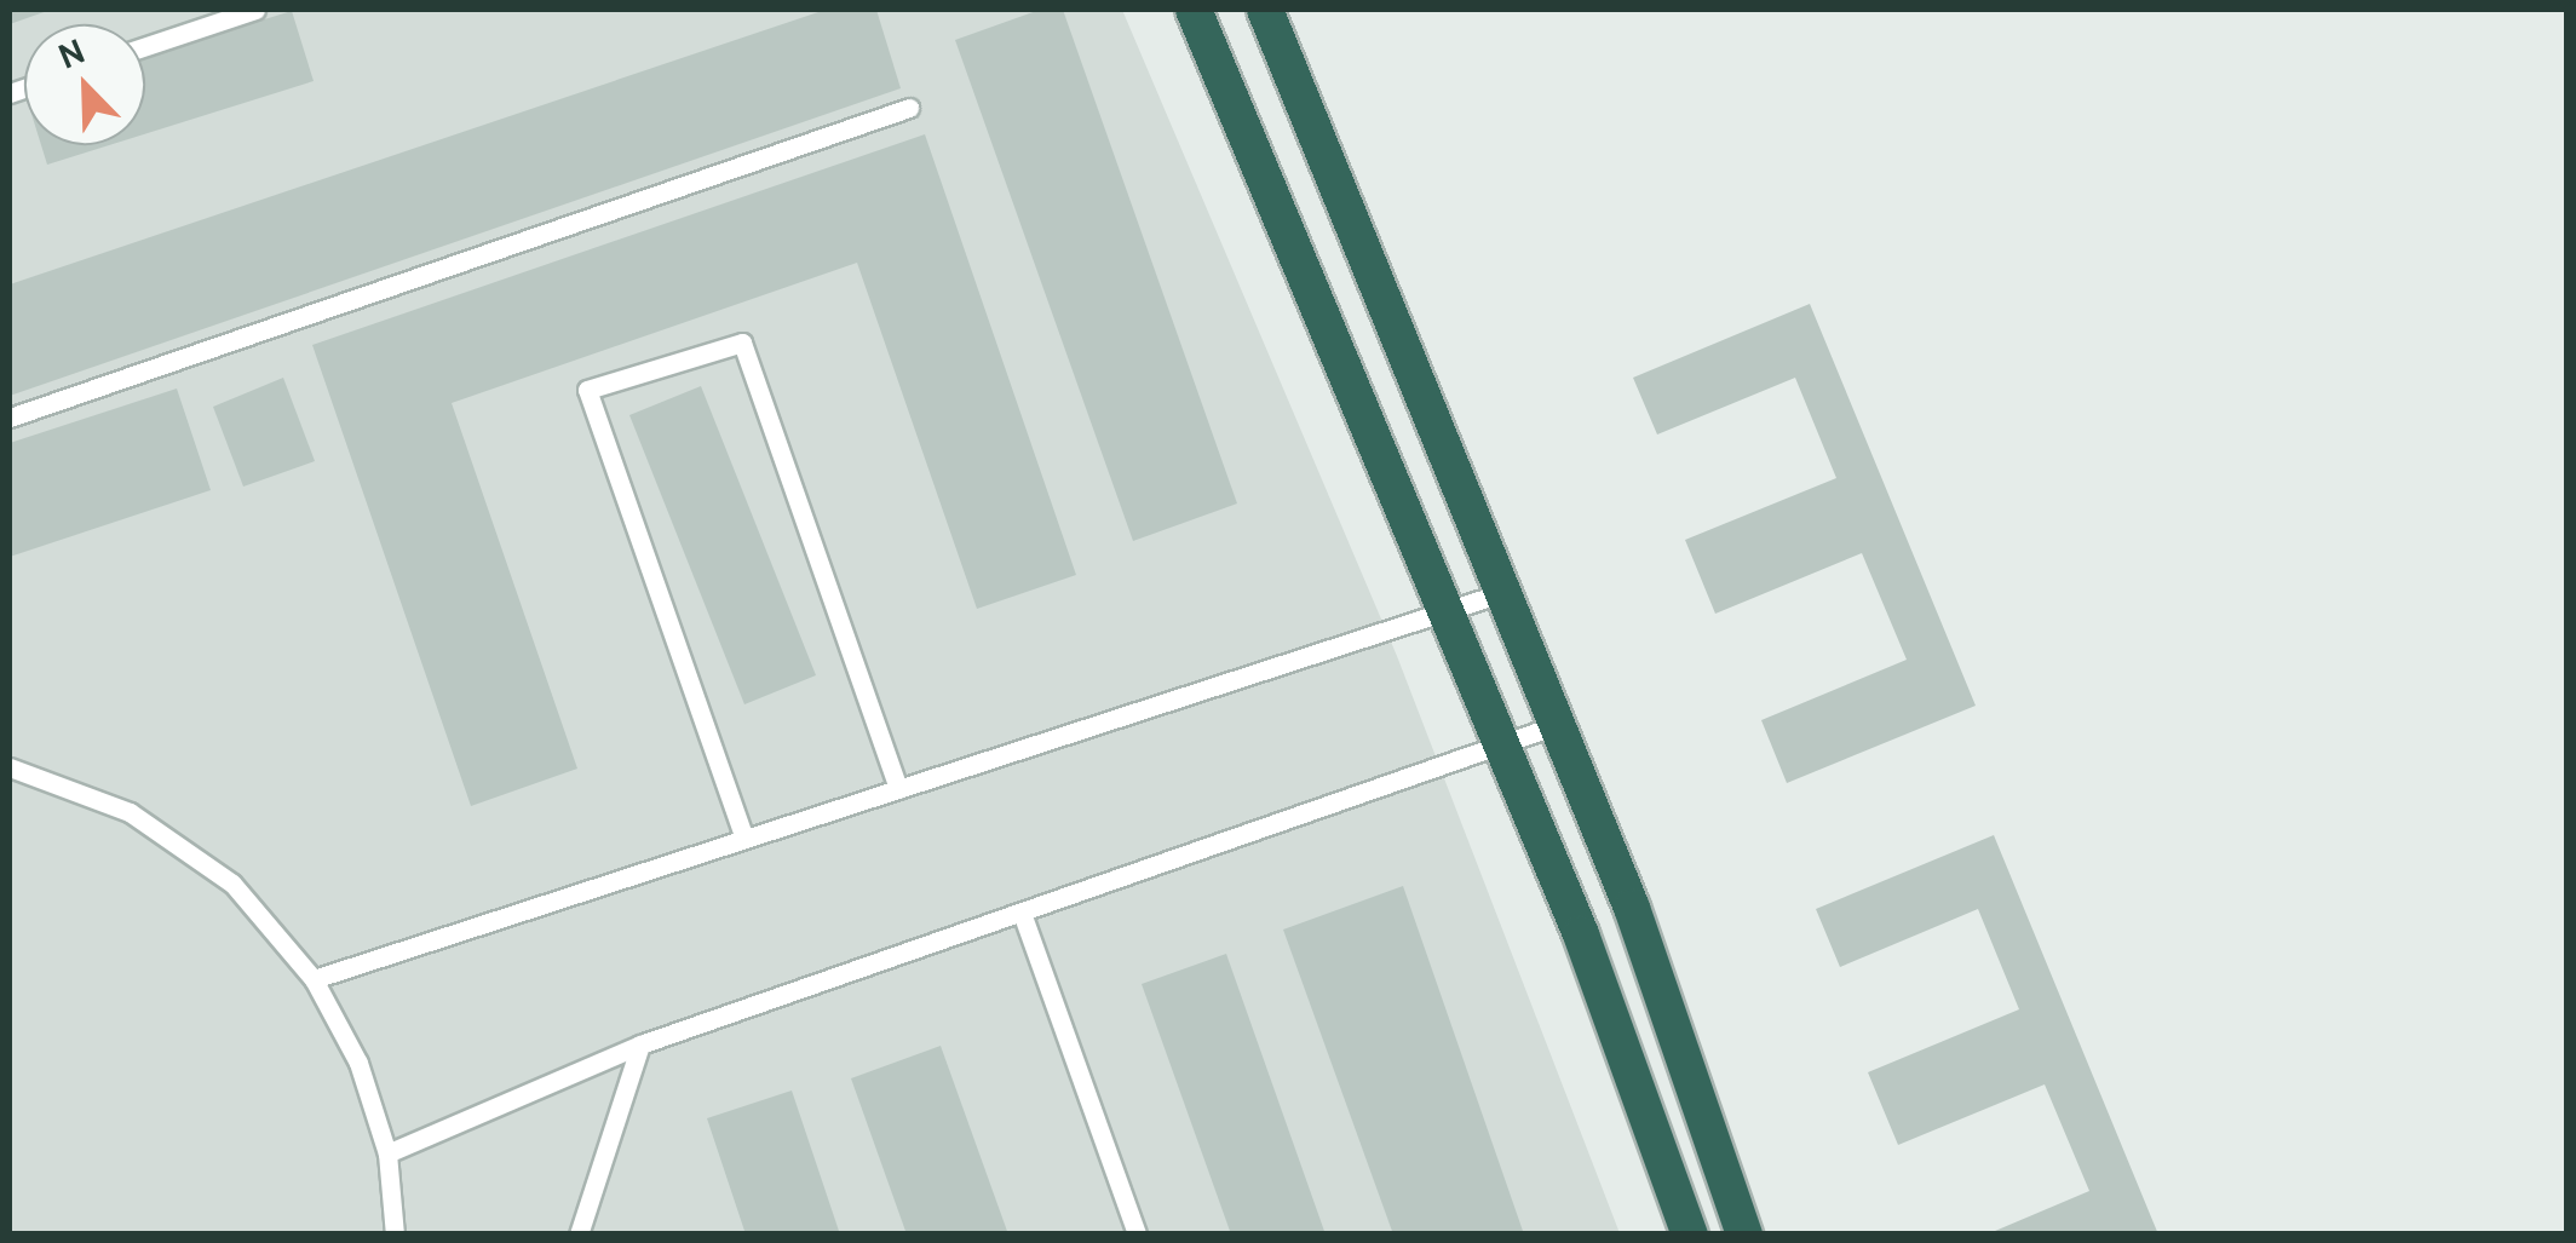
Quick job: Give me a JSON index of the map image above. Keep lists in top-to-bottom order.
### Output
{
  "north": "top left"
}
